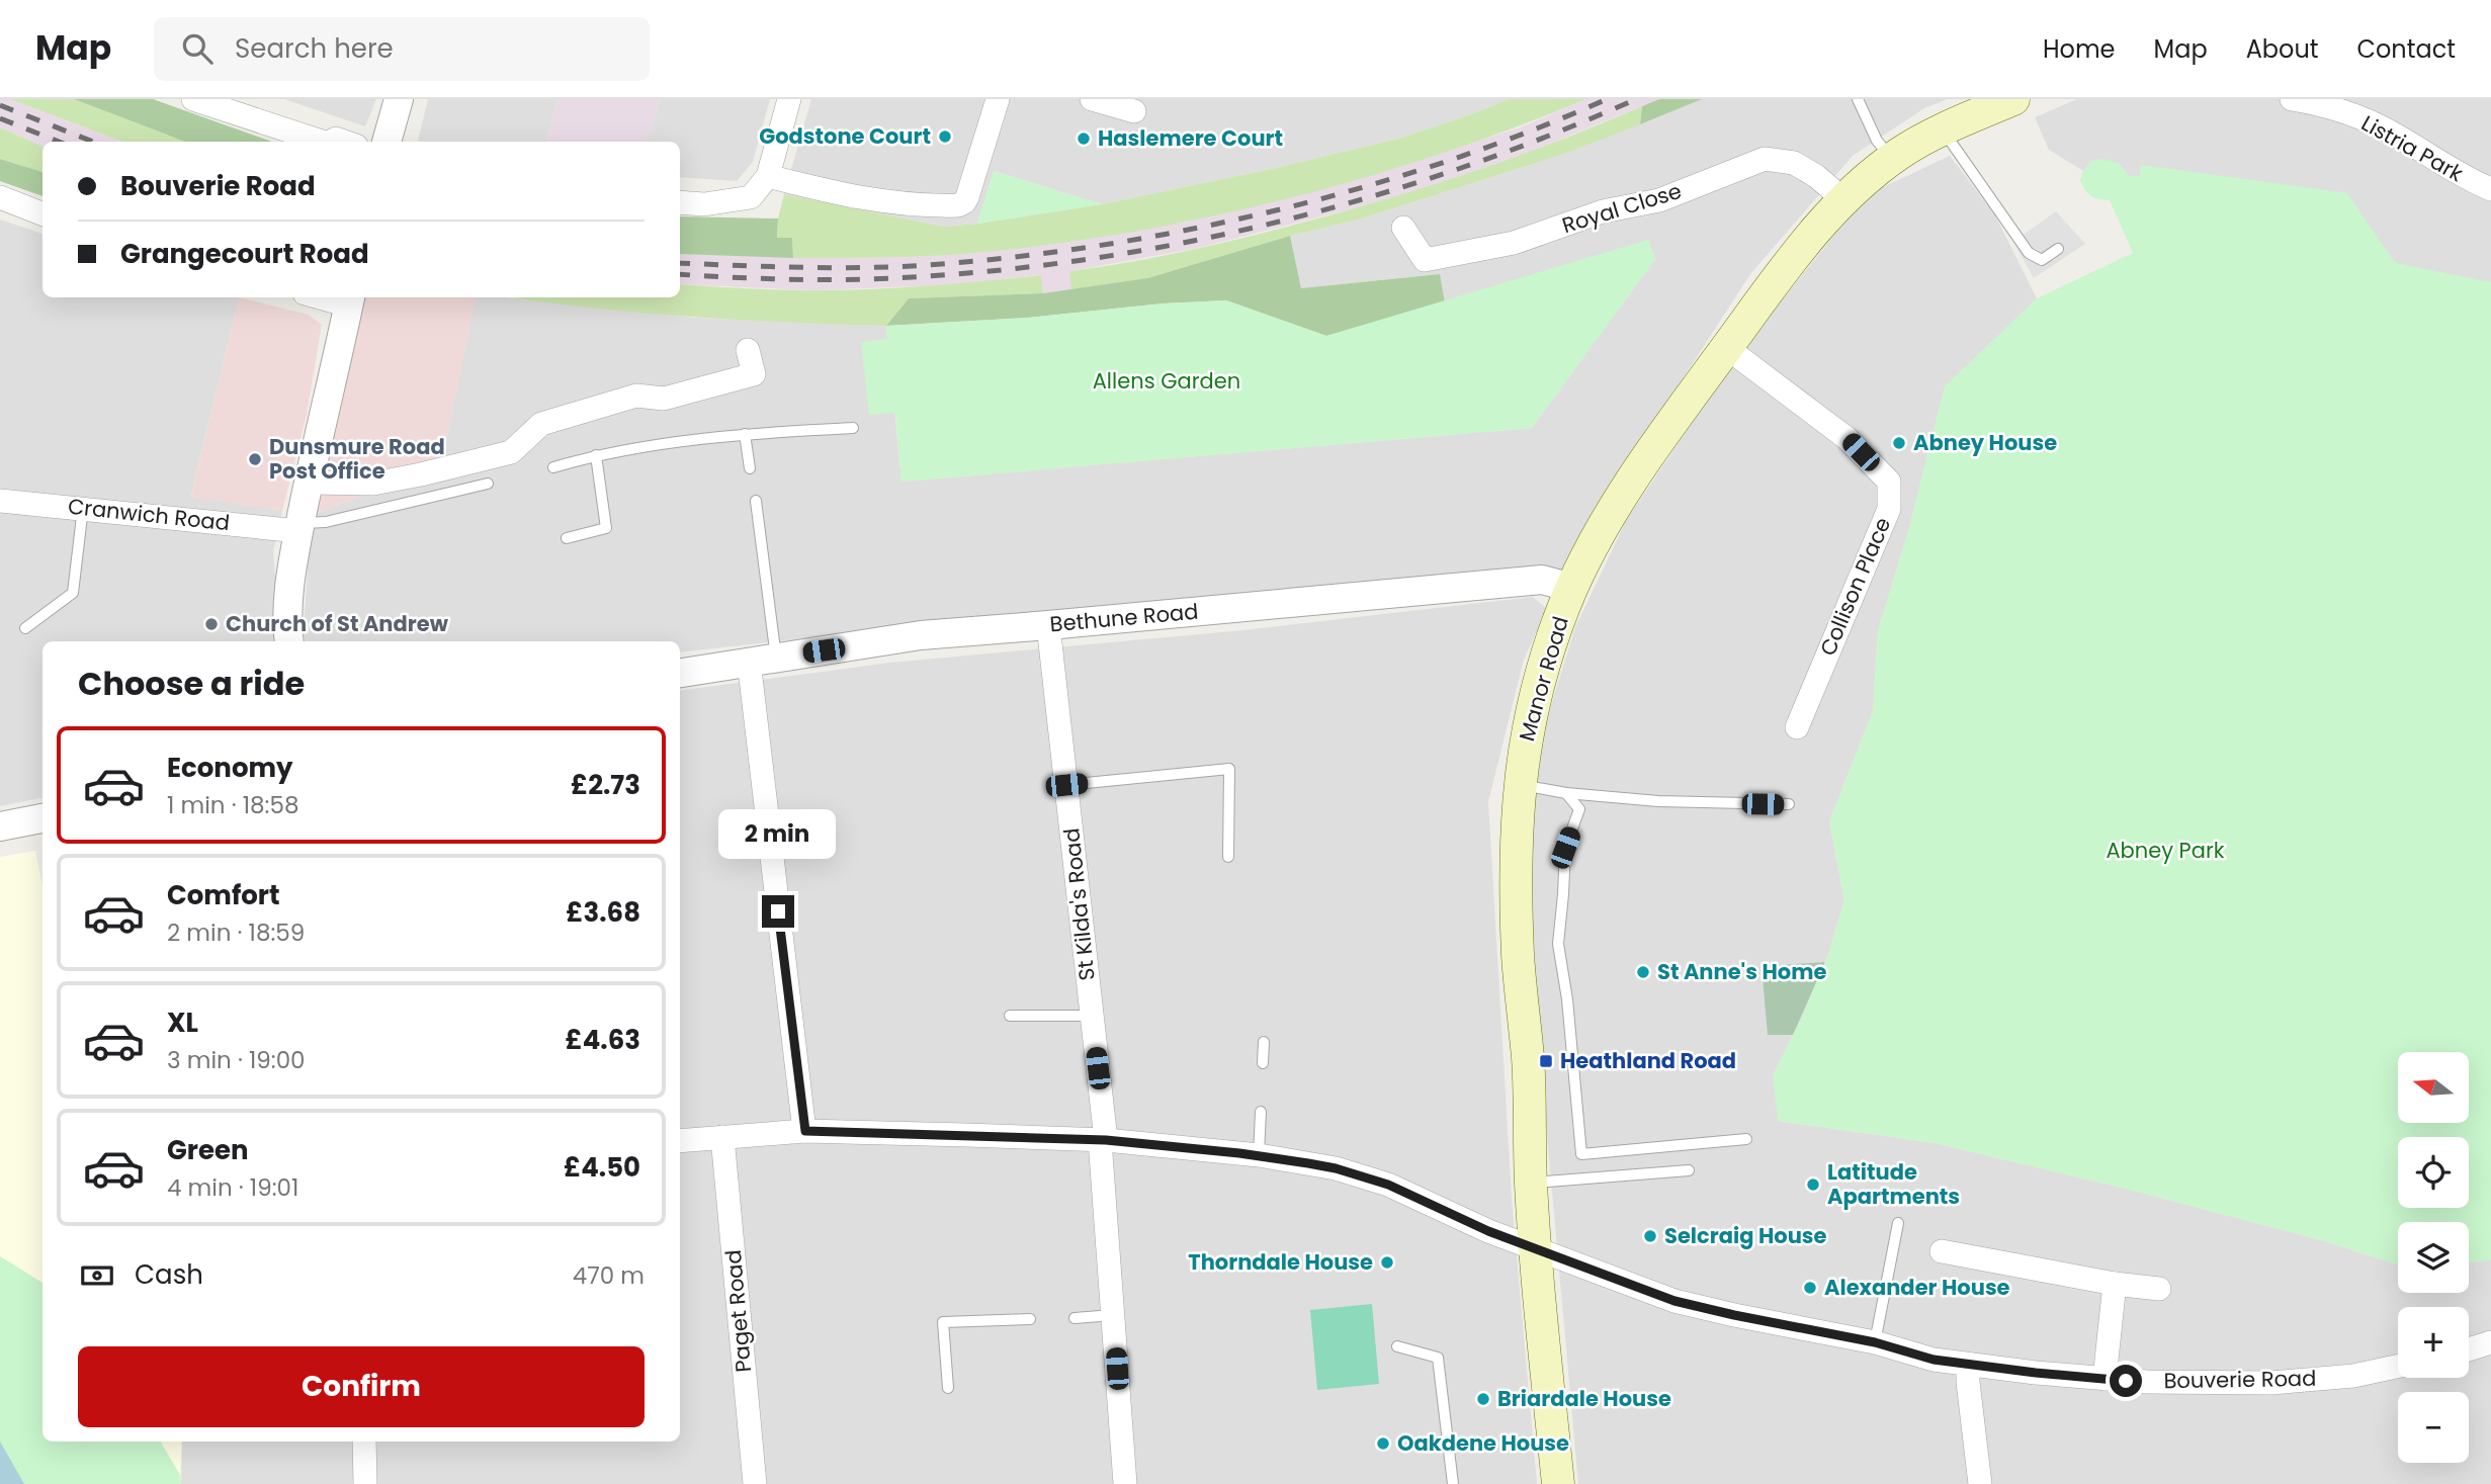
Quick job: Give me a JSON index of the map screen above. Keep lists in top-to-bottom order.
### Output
{
  "streets": {
    "main road": ["Manor Road"],
    "street": [
      "Listria Park",
      "Royal Close",
      "Cranwich Road",
      "Collison Place",
      "Bethune Road",
      "St Kilda's Road",
      "Paget Road",
      "Bouverie Road"
    ]
  },
  "crossings": [
    ["Royal Close", "Manor Road"],
    ["Collison Place", "Manor Road"],
    ["Bethune Road", "Manor Road"],
    ["Bethune Road", "St Kilda's Road"],
    ["Manor Road", "Bouverie Road"]
  ],
  "parks": ["Allens Garden", "Abney Park"],
  "places": {
    "other": [
      "Godstone Court",
      "Haslemere Court",
      "Abney House",
      "Dunsmure Road Post Office",
      "Church of St Andrew",
      "St Anne's Home",
      "Latitude Apartments",
      "Selcraig House",
      "Thorndale House",
      "Alexander House",
      "Briardale House",
      "Oakdene House"
    ],
    "transit": ["Heathland Road"]
  },
  "north": "left",
  "page": {
    "header": "Map",
    "search": "Search here",
    "nav": [
      "Home",
      "Map",
      "About",
      "Contact"
    ],
    "banner": ["Bouverie Road", "Grangecourt Road"],
    "heading": "Choose a ride",
    "list": [
      {
        "name": "Economy",
        "note": "1 min · 18:58",
        "value": "£2.73"
      },
      {
        "name": "Comfort",
        "note": "2 min · 18:59",
        "value": "£3.68"
      },
      {
        "name": "XL",
        "note": "3 min · 19:00",
        "value": "£4.63"
      },
      {
        "name": "Green",
        "note": "4 min · 19:01",
        "value": "£4.50"
      }
    ],
    "bubble": "2 min",
    "map_buttons": ["+", "−"],
    "pay": ["Cash", "470 m"],
    "buttons": "Confirm"
  }
}
